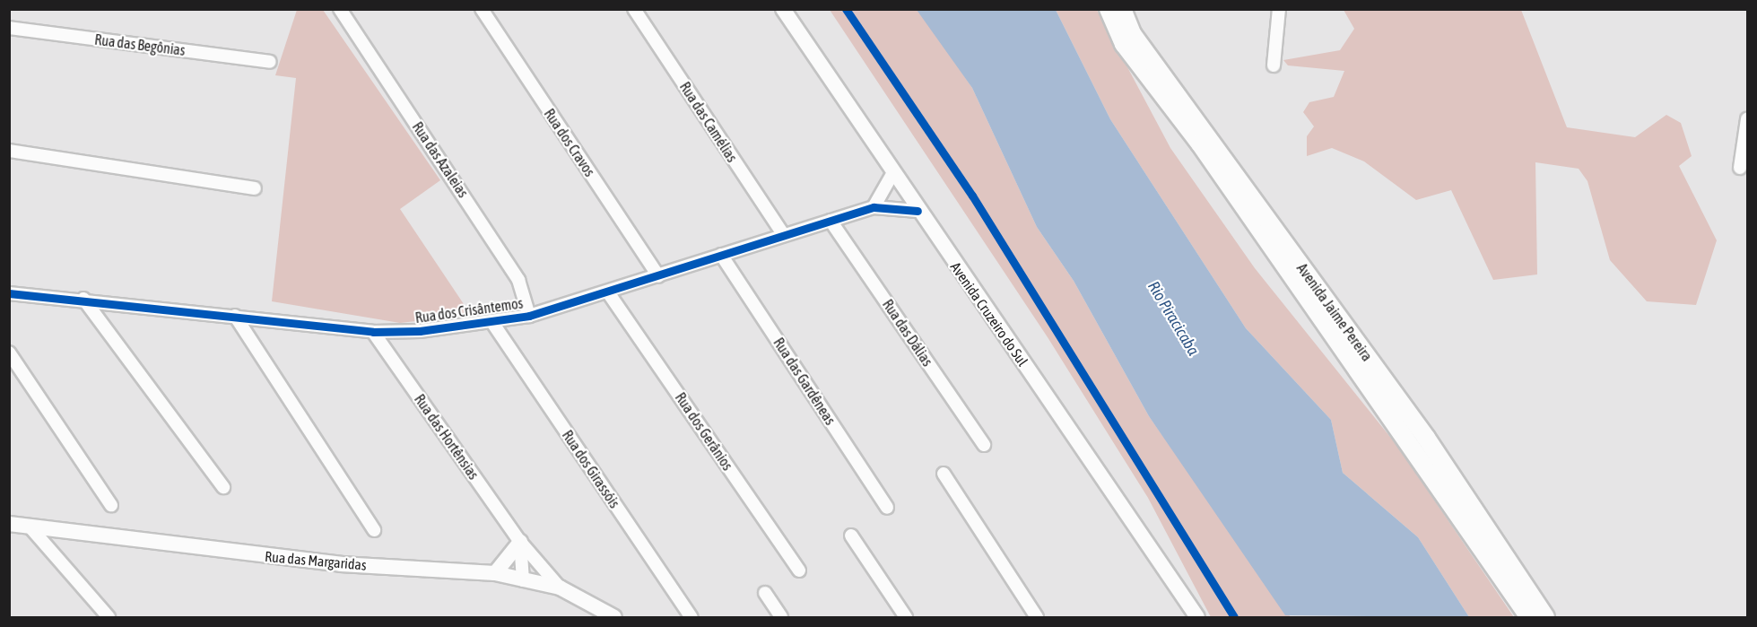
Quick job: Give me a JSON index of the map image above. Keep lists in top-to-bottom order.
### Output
{
  "streets": {
    "main road": ["Avenida Jaime Pereira"],
    "street": [
      "Rua das Begônias",
      "Rua das Camélias",
      "Rua dos Cravos",
      "Rua das Azaleias",
      "Rua dos Crisântemos",
      "Avenida Cruzeiro do Sul",
      "Rua das Dálias",
      "Rua das Gardêneas",
      "Rua dos Gerânios",
      "Rua das Hortênsias",
      "Rua dos Girassóis",
      "Rua das Margaridas"
    ]
  },
  "crossings": [
    ["Rua das Camélias", "Rua dos Crisântemos"],
    ["Rua dos Cravos", "Rua dos Crisântemos"],
    ["Rua das Azaleias", "Rua dos Crisântemos"],
    ["Rua dos Crisântemos", "Avenida Cruzeiro do Sul"],
    ["Rua dos Crisântemos", "Rua das Dálias"],
    ["Rua dos Crisântemos", "Rua das Gardêneas"],
    ["Rua dos Crisântemos", "Rua dos Gerânios"],
    ["Rua dos Crisântemos", "Rua das Hortênsias"],
    ["Rua dos Crisântemos", "Rua dos Girassóis"],
    ["Rua das Hortênsias", "Rua das Margaridas"]
  ],
  "water": ["Rio Piracicaba"]
}
